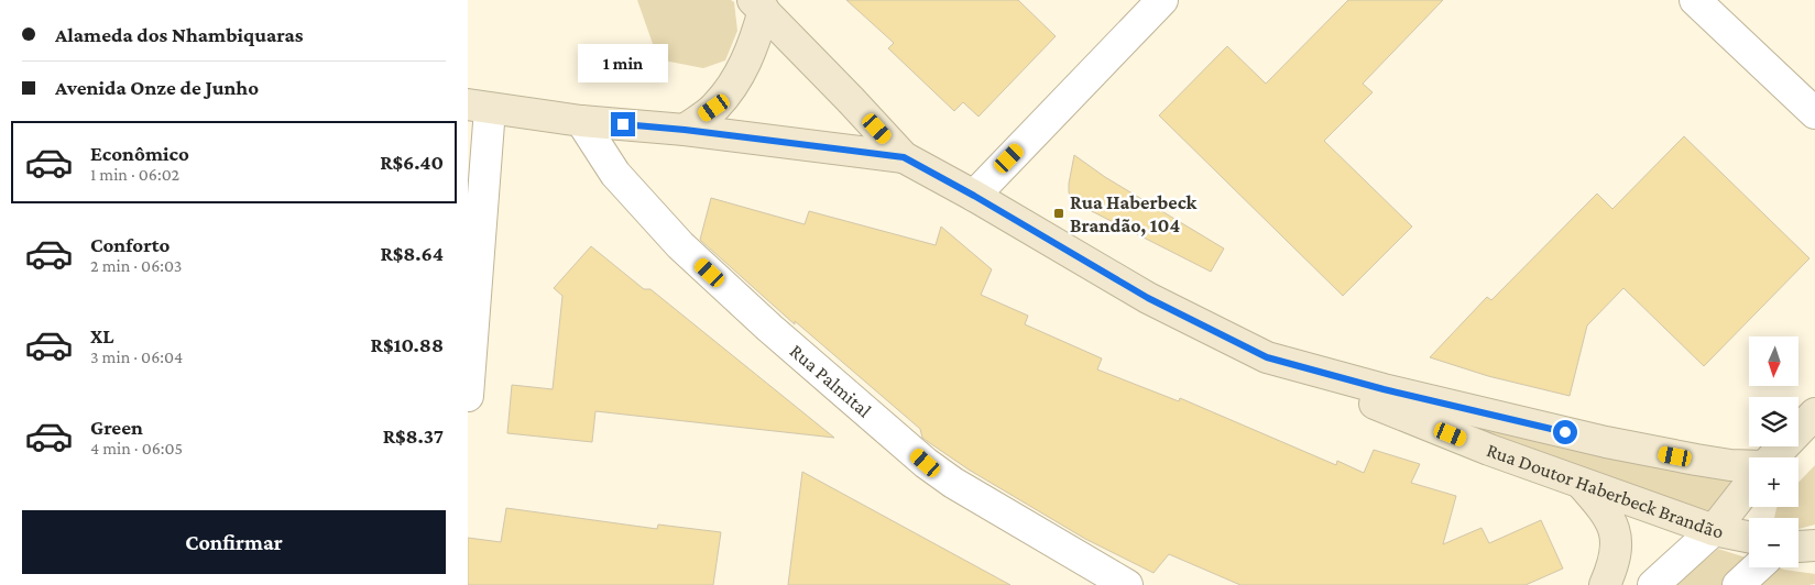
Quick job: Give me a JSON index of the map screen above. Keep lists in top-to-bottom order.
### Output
{
  "streets": {
    "street": ["Rua Palmital", "Rua Doutor Haberbeck Brandão"]
  },
  "places": {
    "transit": ["Rua Haberbeck Brandão, 104"]
  },
  "north": "bottom",
  "page": {
    "banner": ["Alameda dos Nhambiquaras", "Avenida Onze de Junho"],
    "bubble": "1 min",
    "list": [
      {
        "name": "Econômico",
        "note": "1 min · 06:02",
        "value": "R$6.40"
      },
      {
        "name": "Conforto",
        "note": "2 min · 06:03",
        "value": "R$8.64"
      },
      {
        "name": "XL",
        "note": "3 min · 06:04",
        "value": "R$10.88"
      },
      {
        "name": "Green",
        "note": "4 min · 06:05",
        "value": "R$8.37"
      }
    ],
    "map_buttons": ["+", "−"],
    "buttons": "Confirmar"
  }
}
